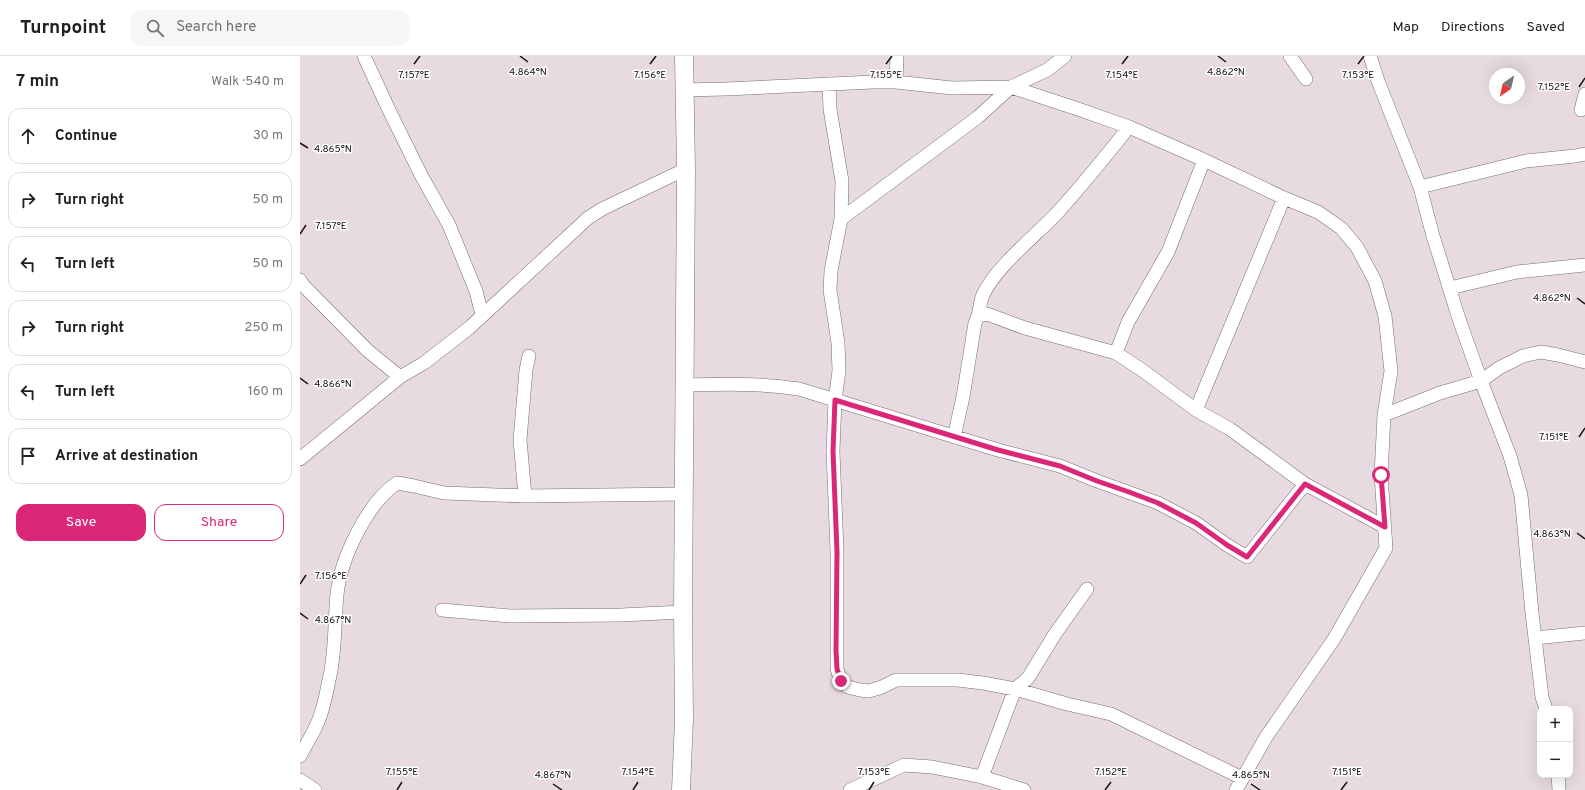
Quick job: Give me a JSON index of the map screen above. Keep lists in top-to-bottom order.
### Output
{
  "north": "bottom left",
  "page": {
    "header": "Turnpoint",
    "search": "Search here",
    "nav": ["Map", "Directions", "Saved"],
    "heading": ["7 min", "Walk · 540 m"],
    "list": [
      ["Continue", "30 m"],
      ["Turn right", "50 m"],
      ["Turn left", "50 m"],
      ["Turn right", "250 m"],
      ["Turn left", "160 m"],
      "Arrive at destination"
    ],
    "buttons": ["Save", "Share"],
    "map_buttons": ["+", "−"]
  },
  "coordinates": [
    "4.862°N",
    "4.864°N",
    "7.156°E",
    "7.157°E",
    "7.155°E",
    "7.154°E",
    "7.153°E",
    "7.152°E",
    "4.865°N",
    "4.866°N",
    "7.151°E",
    "4.863°N",
    "4.867°N"
  ]
}
